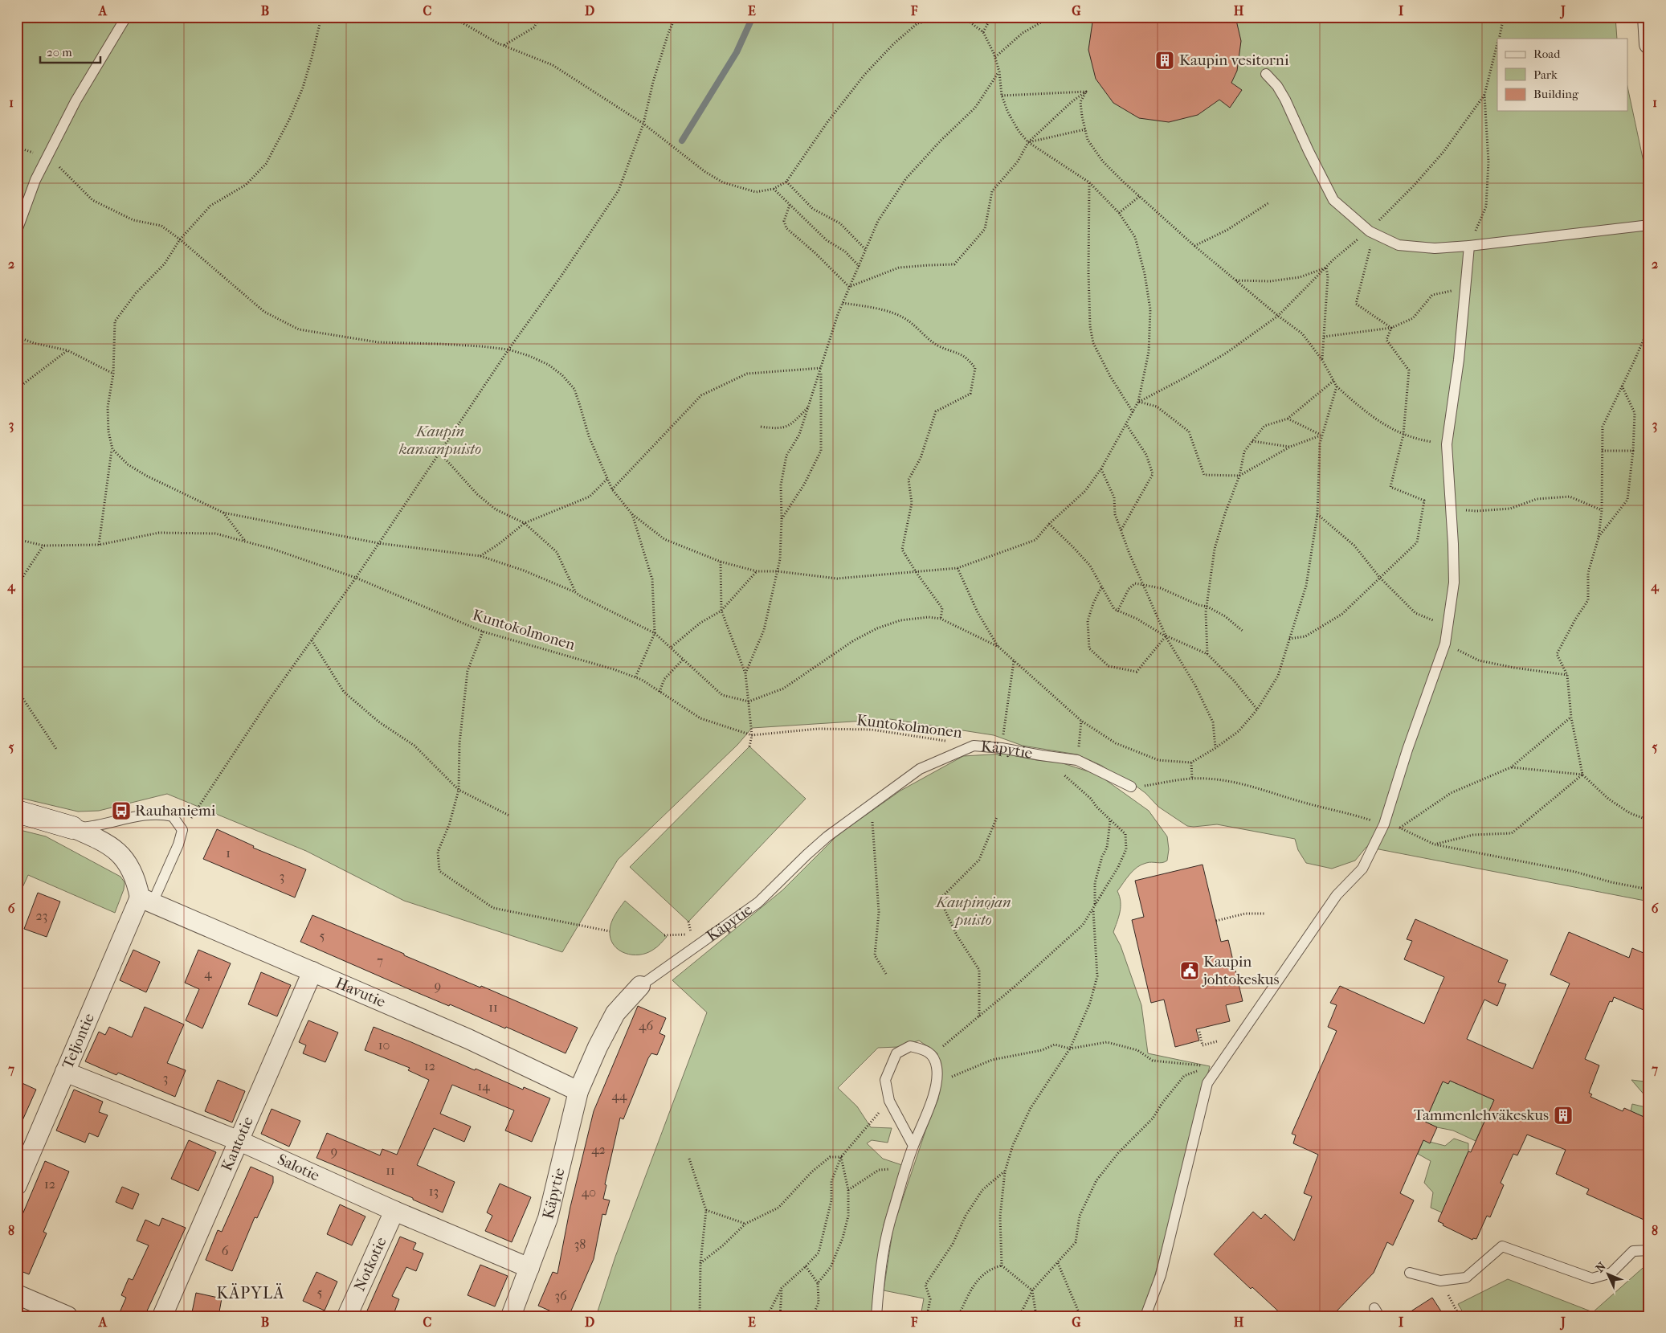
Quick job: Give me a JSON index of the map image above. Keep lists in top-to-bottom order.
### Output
{
  "streets": {
    "street": [
      "Käpytie",
      "Havutie",
      "Teljontie",
      "Kantotie",
      "Salotie",
      "Notkotie"
    ],
    "path": ["Kuntokolmonen"]
  },
  "crossings": [
    ["Kuntokolmonen", "Käpytie"],
    ["Käpytie", "Havutie"],
    ["Käpytie", "Salotie"],
    ["Havutie", "Teljontie"],
    ["Havutie", "Kantotie"],
    ["Teljontie", "Salotie"],
    ["Kantotie", "Salotie"],
    ["Salotie", "Notkotie"]
  ],
  "districts": ["KÄPYLÄ"],
  "parks": ["Kaupin kansanpuisto", "Kaupinojan puisto"],
  "places": {
    "building": ["Kaupin vesitorni", "Tammenlehväkeskus"],
    "bus stop": ["Rauhaniemi"],
    "public building": ["Kaupin johtokeskus"]
  },
  "house_numbers": [
    "1",
    "3",
    "23",
    "5",
    "7",
    "4",
    "9",
    "11",
    "46",
    "10",
    "12",
    "3",
    "14",
    "44",
    "42",
    "9",
    "11",
    "12",
    "13",
    "40",
    "38",
    "6",
    "5",
    "36"
  ],
  "legend": ["Road", "Park", "Building"],
  "scale_bar": "20 m",
  "north": "top left",
  "grid": {
    "columns": [
      "A",
      "B",
      "C",
      "D",
      "E",
      "F",
      "G",
      "H",
      "I",
      "J"
    ],
    "rows": [
      "1",
      "2",
      "3",
      "4",
      "5",
      "6",
      "7",
      "8"
    ]
  }
}
